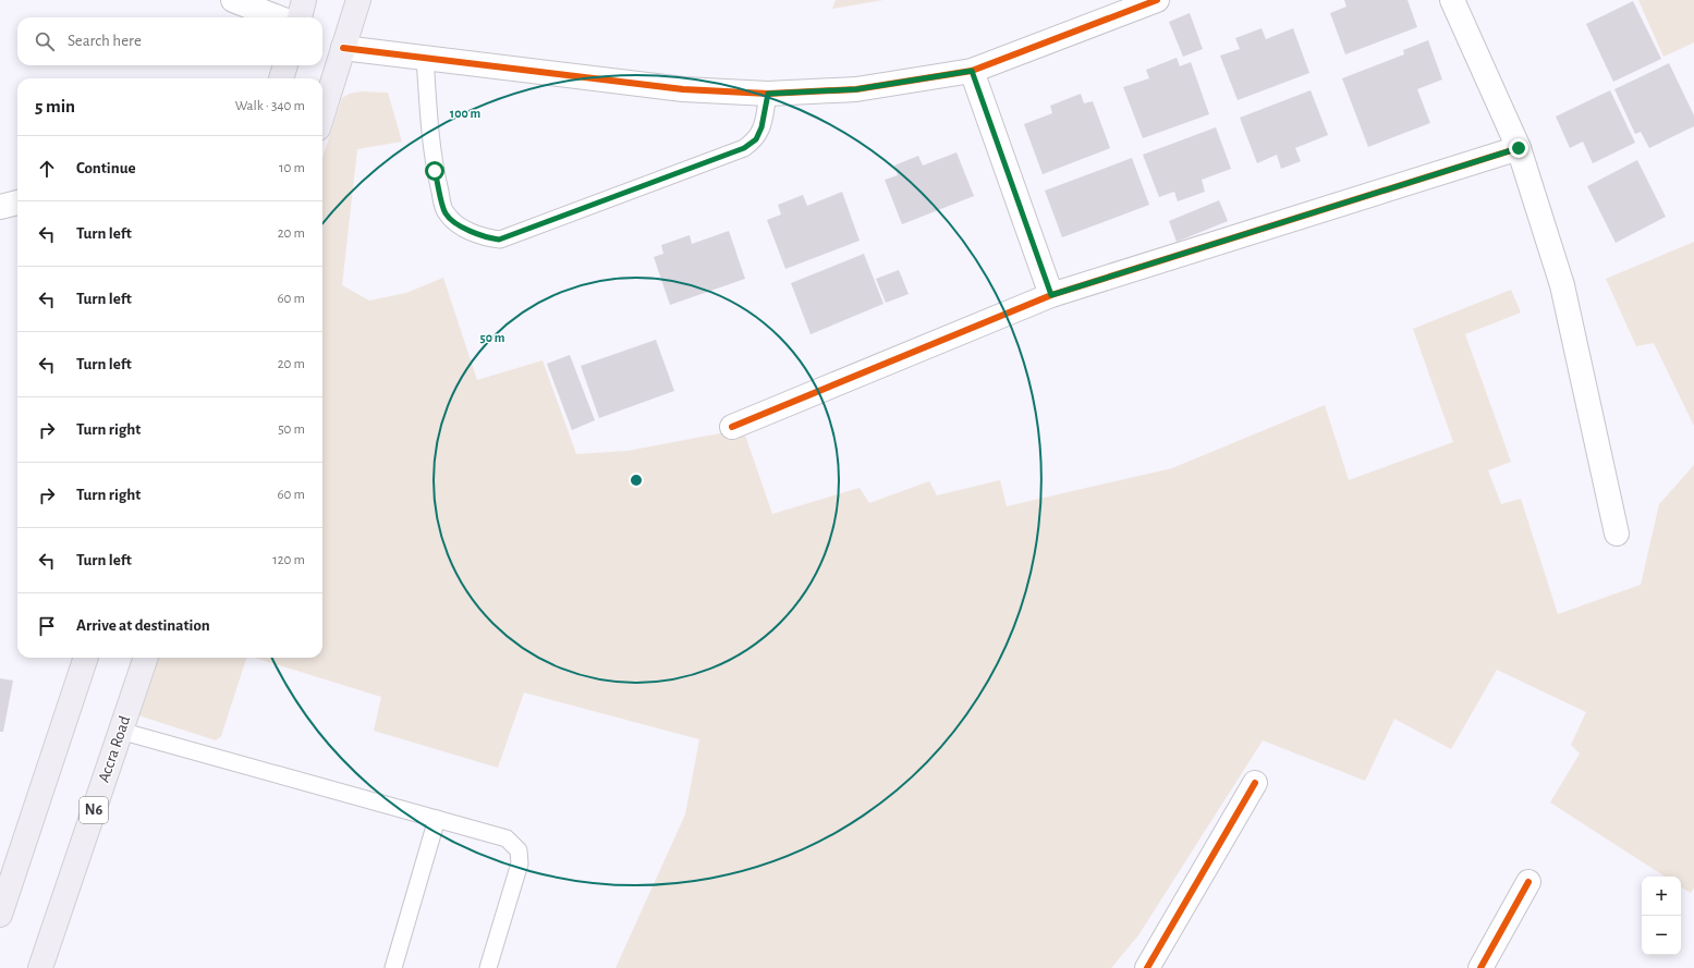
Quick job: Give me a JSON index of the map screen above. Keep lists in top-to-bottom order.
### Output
{
  "streets": {
    "highway": ["Accra Road", "N6"]
  },
  "page": {
    "search": "Search here",
    "heading": ["5 min", "Walk · 340 m"],
    "list": [
      ["Continue", "10 m"],
      ["Turn left", "20 m"],
      ["Turn left", "60 m"],
      ["Turn left", "20 m"],
      ["Turn right", "50 m"],
      ["Turn right", "60 m"],
      ["Turn left", "120 m"],
      "Arrive at destination"
    ],
    "map_buttons": ["+", "−"]
  },
  "rings": ["100 m", "50 m"]
}
